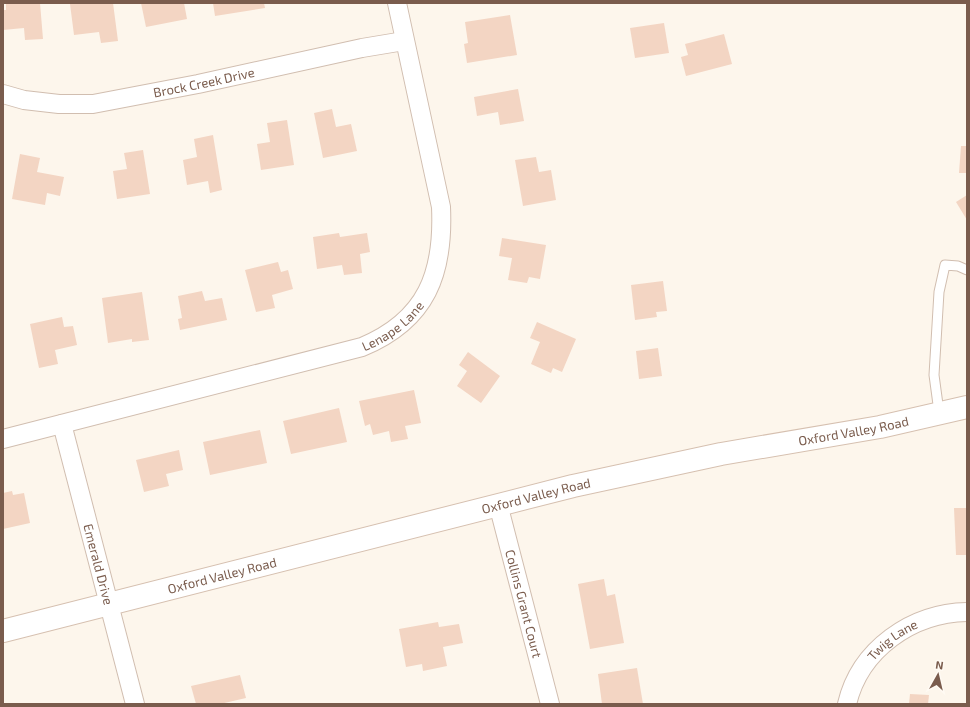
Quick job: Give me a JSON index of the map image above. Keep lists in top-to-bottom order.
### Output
{
  "streets": {
    "street": [
      "Brock Creek Drive",
      "Lenape Lane",
      "Oxford Valley Road",
      "Emerald Drive",
      "Collins Grant Court",
      "Twig Lane"
    ]
  },
  "crossings": [
    ["Brock Creek Drive", "Lenape Lane"],
    ["Lenape Lane", "Emerald Drive"],
    ["Oxford Valley Road", "Emerald Drive"],
    ["Oxford Valley Road", "Collins Grant Court"]
  ],
  "north": "top"
}
